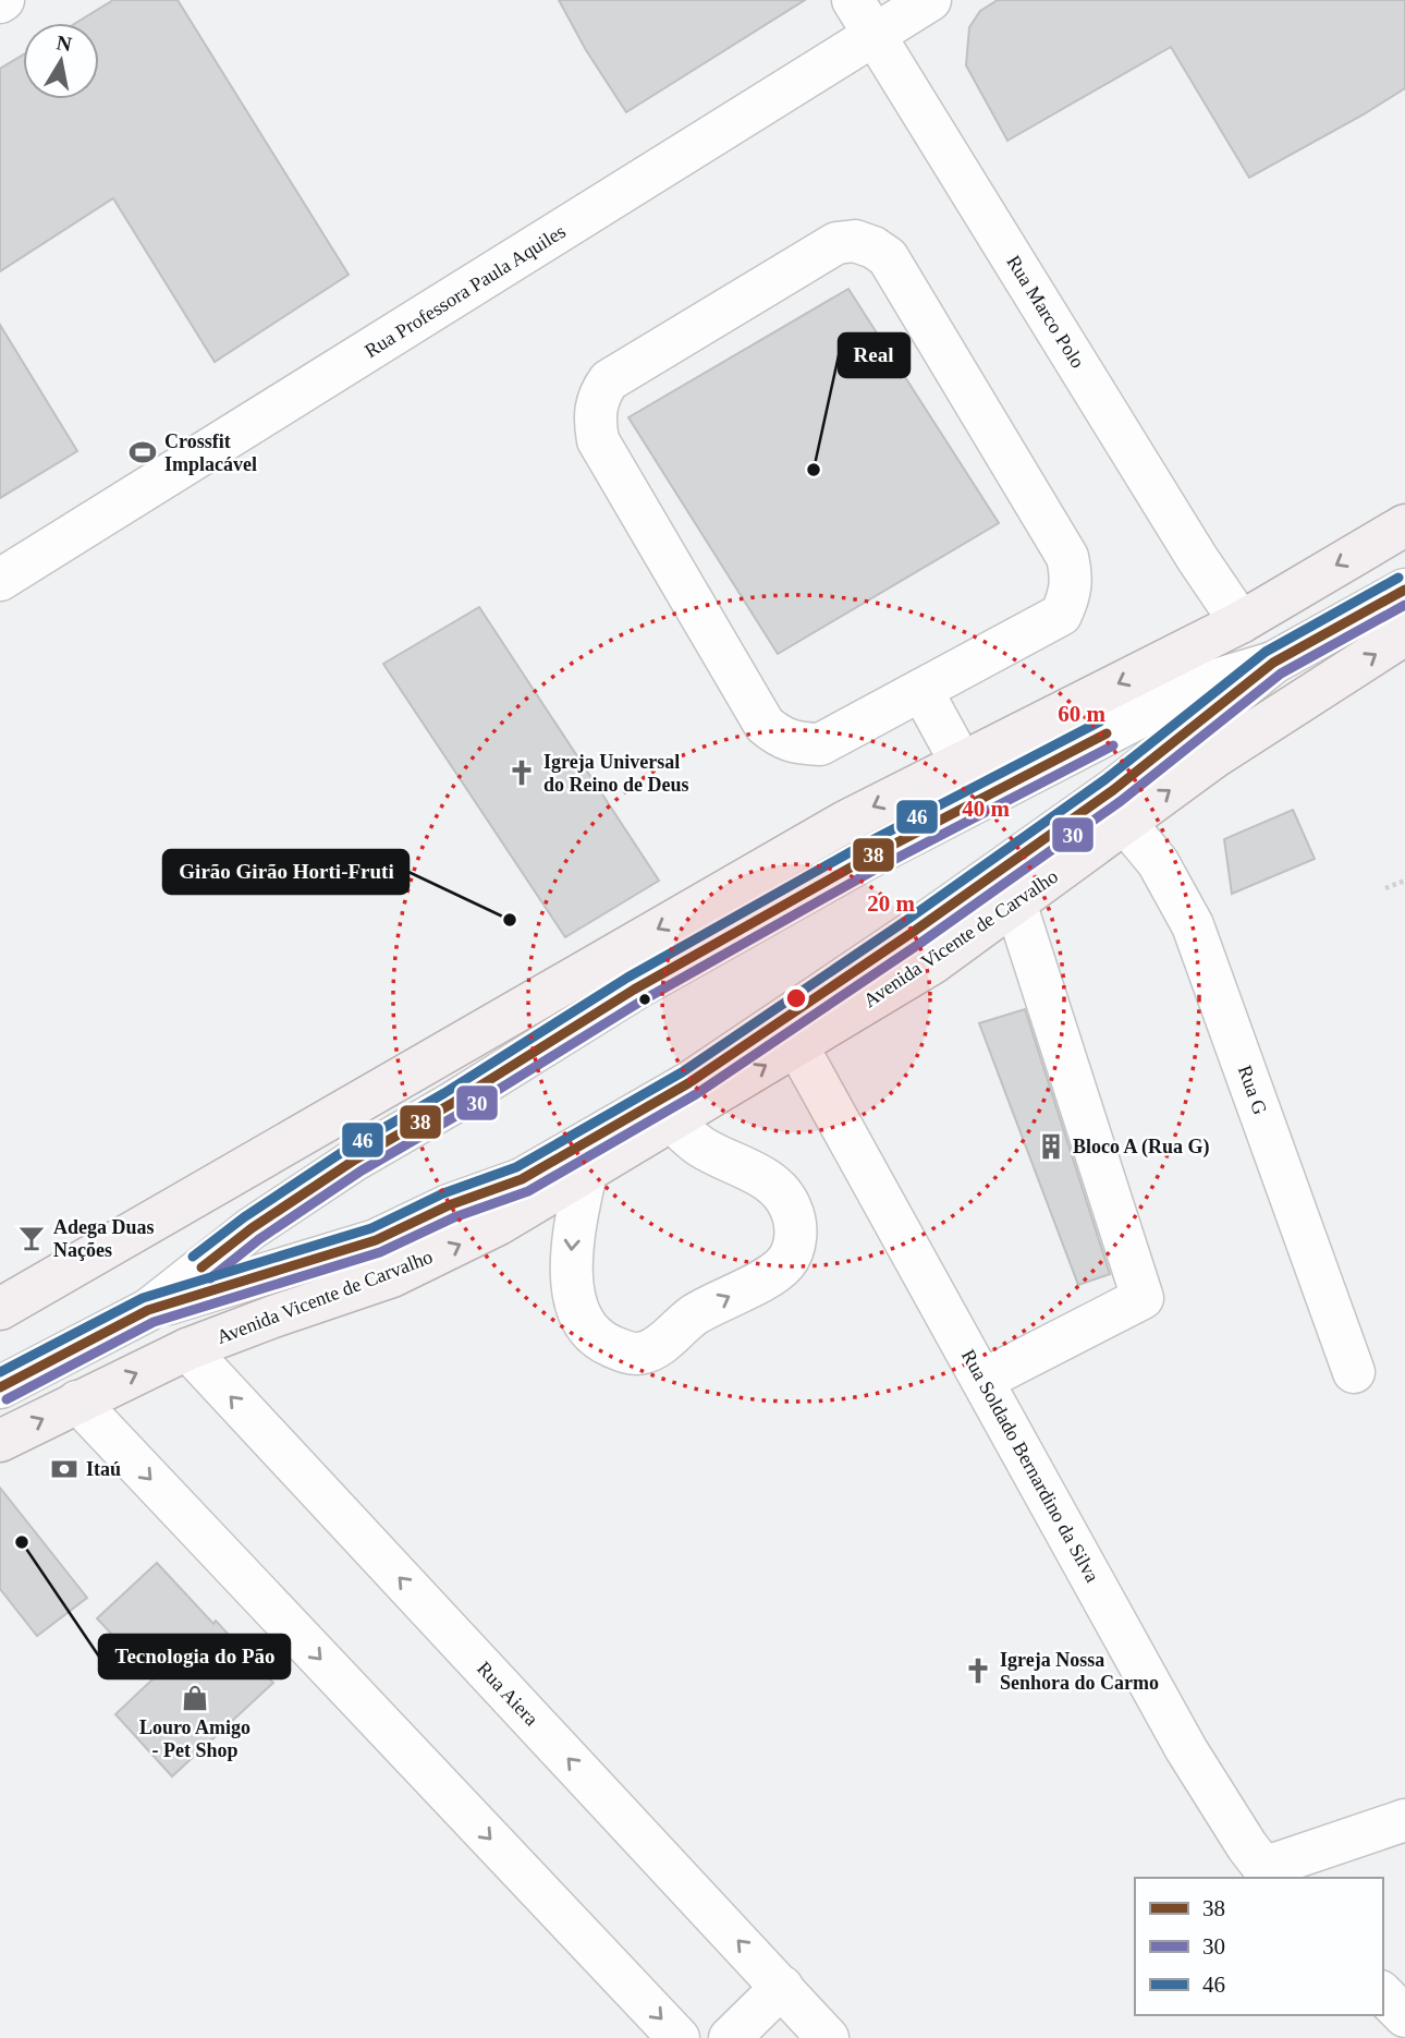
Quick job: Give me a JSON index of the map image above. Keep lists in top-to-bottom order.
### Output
{
  "streets": {
    "main road": ["Avenida Vicente de Carvalho"],
    "street": [
      "Rua Professora Paula Aquiles",
      "Rua Marco Polo",
      "Rua G",
      "Rua Soldado Bernardino da Silva",
      "Rua Aiera"
    ]
  },
  "crossings": [
    ["Rua Professora Paula Aquiles", "Rua Marco Polo"],
    ["Avenida Vicente de Carvalho", "Rua G"],
    ["Avenida Vicente de Carvalho", "Rua Soldado Bernardino da Silva"],
    ["Avenida Vicente de Carvalho", "Rua Aiera"]
  ],
  "places": {
    "sports": ["Crossfit Implacável"],
    "other": ["Real", "Girão Girão Horti-Fruti", "Tecnologia do Pão"],
    "church": ["Igreja Universal do Reino de Deus", "Igreja Nossa Senhora do Carmo"],
    "building": ["Bloco A (Rua G)"],
    "bar": ["Adega Duas Nações"],
    "bank": ["Itaú"],
    "shop": ["Louro Amigo - Pet Shop"]
  },
  "lines": ["transit line 46", "transit line 38", "transit line 30"],
  "legend": ["38", "30", "46"],
  "north": "top",
  "rings": ["60 m", "40 m", "20 m"]
}
